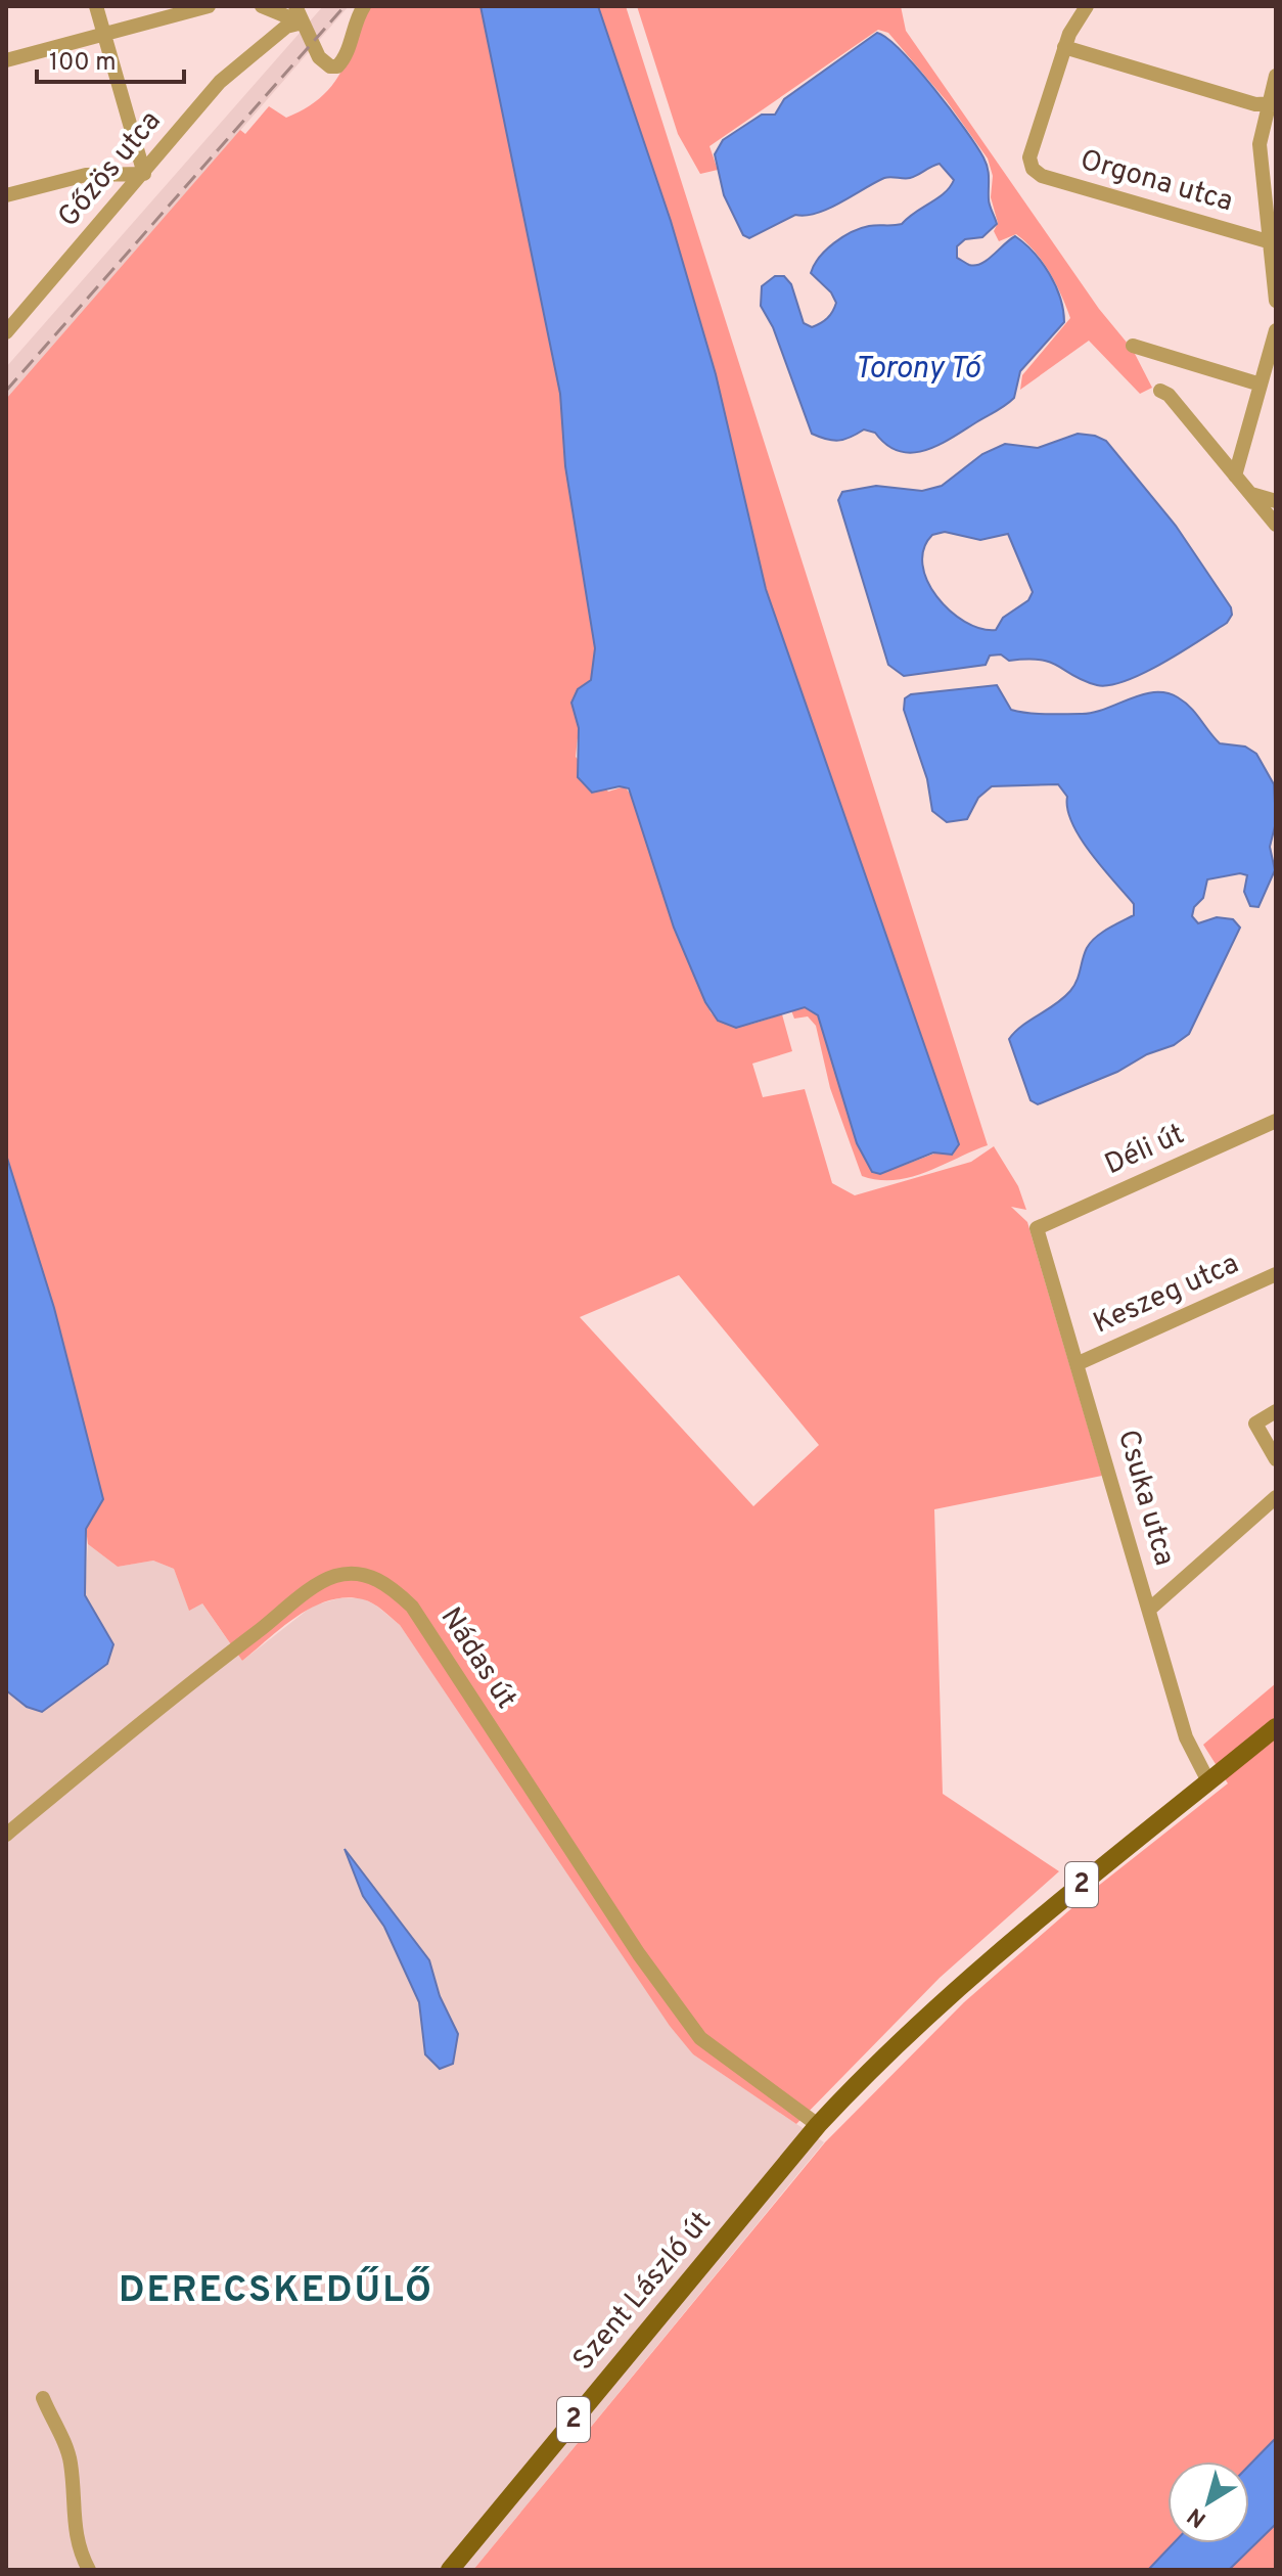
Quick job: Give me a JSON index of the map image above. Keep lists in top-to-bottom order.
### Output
{
  "streets": {
    "main road": ["2", "Szent László út"],
    "street": [
      "Gőzös utca",
      "Orgona utca",
      "Déli út",
      "Keszeg utca",
      "Csuka utca",
      "Nádas út"
    ]
  },
  "crossings": [
    ["Déli út", "Csuka utca"],
    ["Keszeg utca", "Csuka utca"],
    ["Csuka utca", "2"],
    ["Nádas út", "2"],
    ["Nádas út", "Szent László út"],
    ["2", "Szent László út"]
  ],
  "districts": ["DERECSKEDŰLŐ"],
  "water": ["Torony Tó"],
  "scale_bar": "100 m",
  "north": "bottom left"
}
